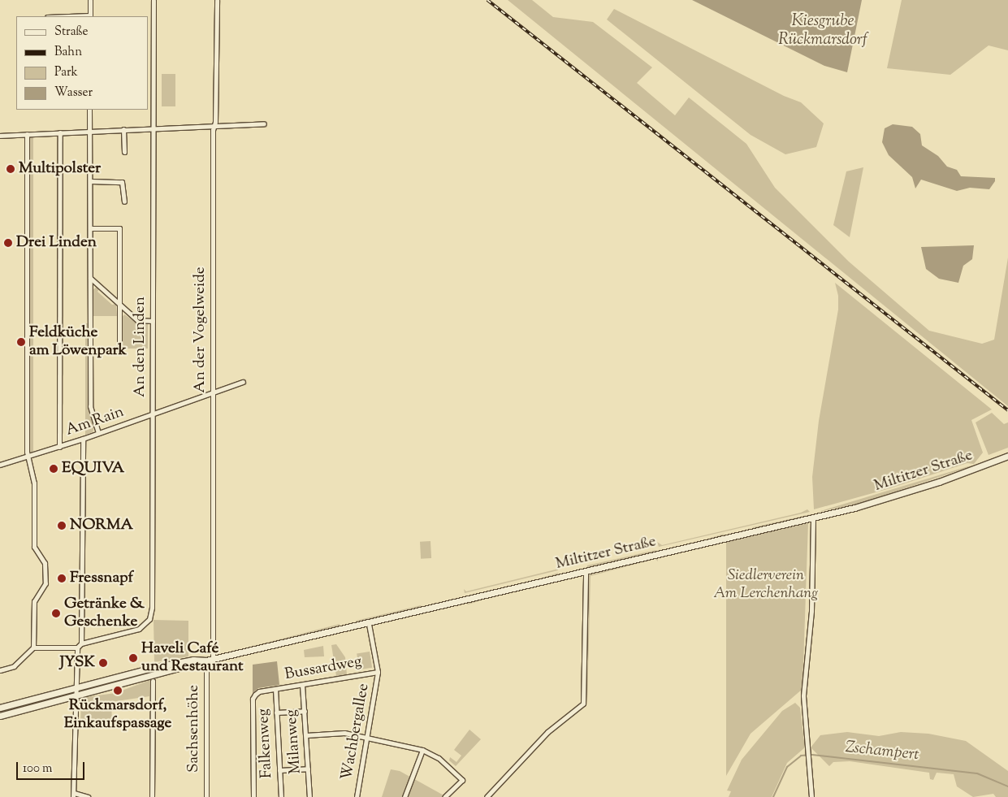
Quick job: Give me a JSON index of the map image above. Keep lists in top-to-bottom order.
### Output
{
  "streets": {
    "street": [
      "An der Vogelweide",
      "An den Linden",
      "Am Rain",
      "Miltitzer Straße",
      "Bussardweg",
      "Sachsenhöhe",
      "Wachbergallee",
      "Milanweg",
      "Falkenweg"
    ]
  },
  "crossings": [
    ["An der Vogelweide", "Am Rain"],
    ["An der Vogelweide", "Miltitzer Straße"],
    ["An der Vogelweide", "Sachsenhöhe"],
    ["An den Linden", "Am Rain"],
    ["Miltitzer Straße", "Bussardweg"],
    ["Miltitzer Straße", "Sachsenhöhe"],
    ["Bussardweg", "Wachbergallee"],
    ["Bussardweg", "Milanweg"],
    ["Bussardweg", "Falkenweg"]
  ],
  "water": ["Kiesgrube Rückmarsdorf", "Zschampert"],
  "parks": ["Siedlerverein Am Lerchenhang"],
  "places": [
    "Multipolster",
    "Drei Linden",
    "Feldküche am Löwenpark",
    "EQUIVA",
    "NORMA",
    "Fressnapf",
    "Getränke & Geschenke",
    "Haveli Café und Restaurant",
    "JYSK",
    "Rückmarsdorf, Einkaufspassage"
  ],
  "legend": [
    "Straße",
    "Bahn",
    "Park",
    "Wasser"
  ],
  "scale_bar": "100 m"
}
